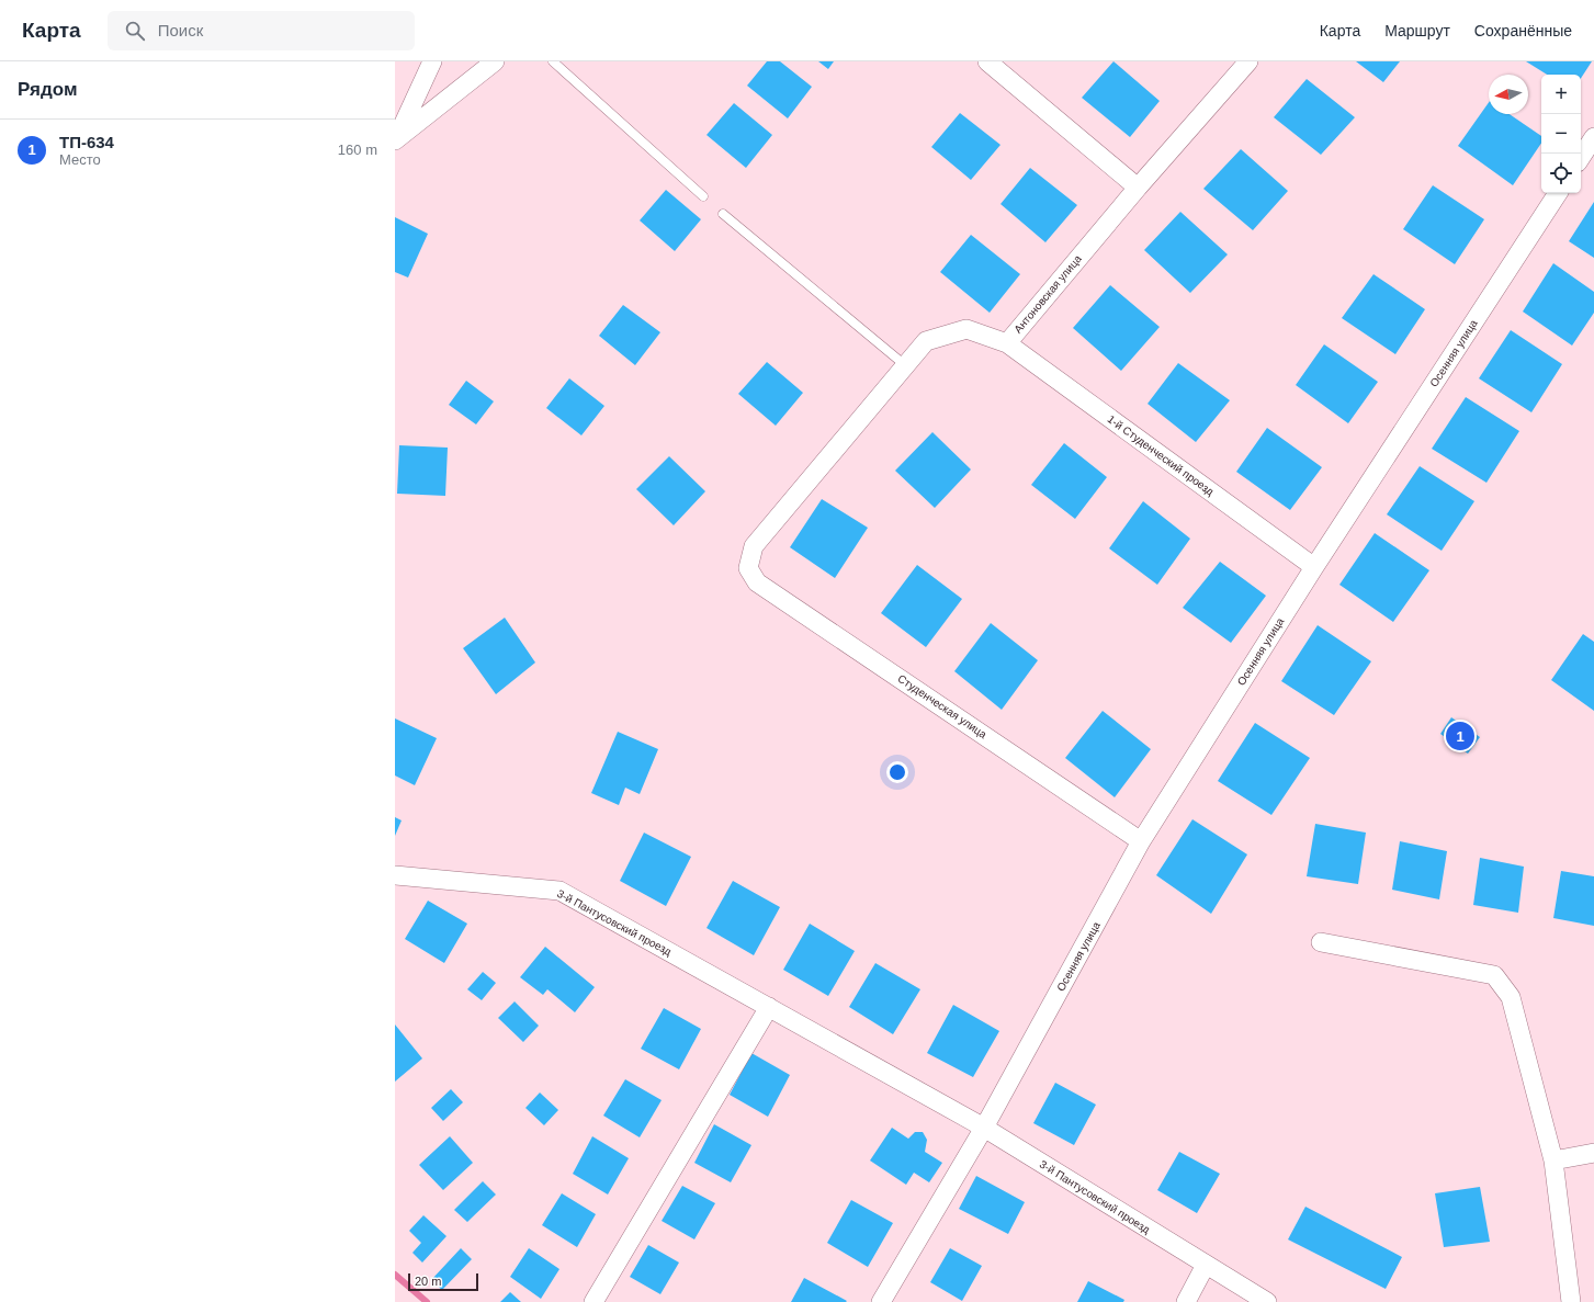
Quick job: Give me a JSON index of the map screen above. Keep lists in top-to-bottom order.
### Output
{
  "streets": {
    "street": [
      "Антоновская улица",
      "Осенняя улица",
      "1-й Студенческий проезд",
      "Студенческая улица",
      "3-й Пантусовский проезд"
    ]
  },
  "crossings": [
    ["Антоновская улица", "1-й Студенческий проезд"],
    ["Антоновская улица", "Студенческая улица"],
    ["Осенняя улица", "1-й Студенческий проезд"],
    ["Осенняя улица", "Студенческая улица"],
    ["Осенняя улица", "3-й Пантусовский проезд"]
  ],
  "scale_bar": "20 m",
  "north": "left",
  "page": {
    "header": "Карта",
    "search": "Поиск",
    "nav": ["Карта", "Маршрут", "Сохранённые"],
    "heading": "Рядом",
    "map_buttons": ["+", "−"],
    "list": [
      {
        "mark": "1",
        "name": "ТП-634",
        "note": "Место",
        "value": "160 m"
      }
    ],
    "pins": "1",
    "scale": "20 m"
  }
}
